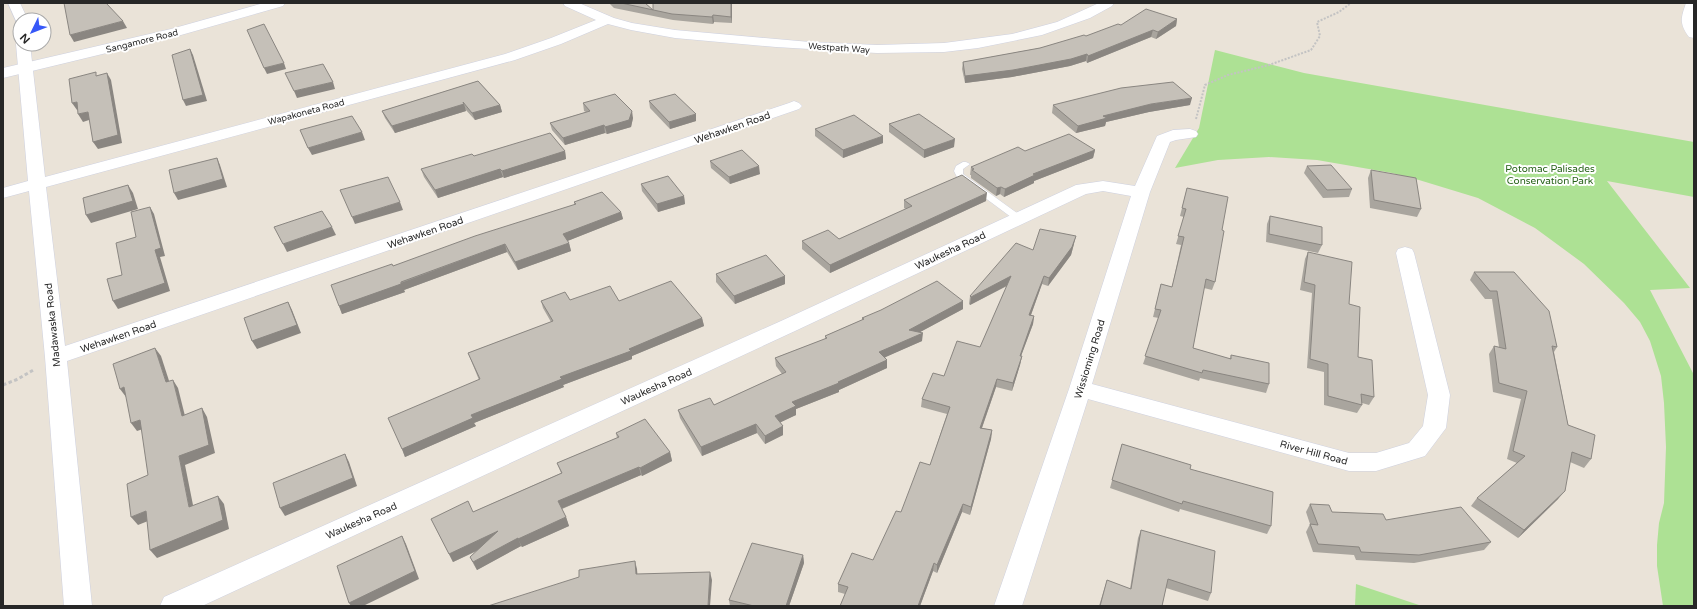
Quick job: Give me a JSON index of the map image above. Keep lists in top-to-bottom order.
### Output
{
  "streets": {
    "street": [
      "Sangamore Road",
      "Westpath Way",
      "Wapakoneta Road",
      "Wehawken Road",
      "Waukesha Road",
      "Madawaska Road",
      "Wissioming Road",
      "River Hill Road"
    ]
  },
  "crossings": [
    ["Sangamore Road", "Madawaska Road"],
    ["Westpath Way", "Wapakoneta Road"],
    ["Wapakoneta Road", "Madawaska Road"],
    ["Wehawken Road", "Madawaska Road"],
    ["Waukesha Road", "Wissioming Road"],
    ["Wissioming Road", "River Hill Road"]
  ],
  "parks": ["Potomac Palisades Conservation Park"],
  "north": "bottom left"
}
